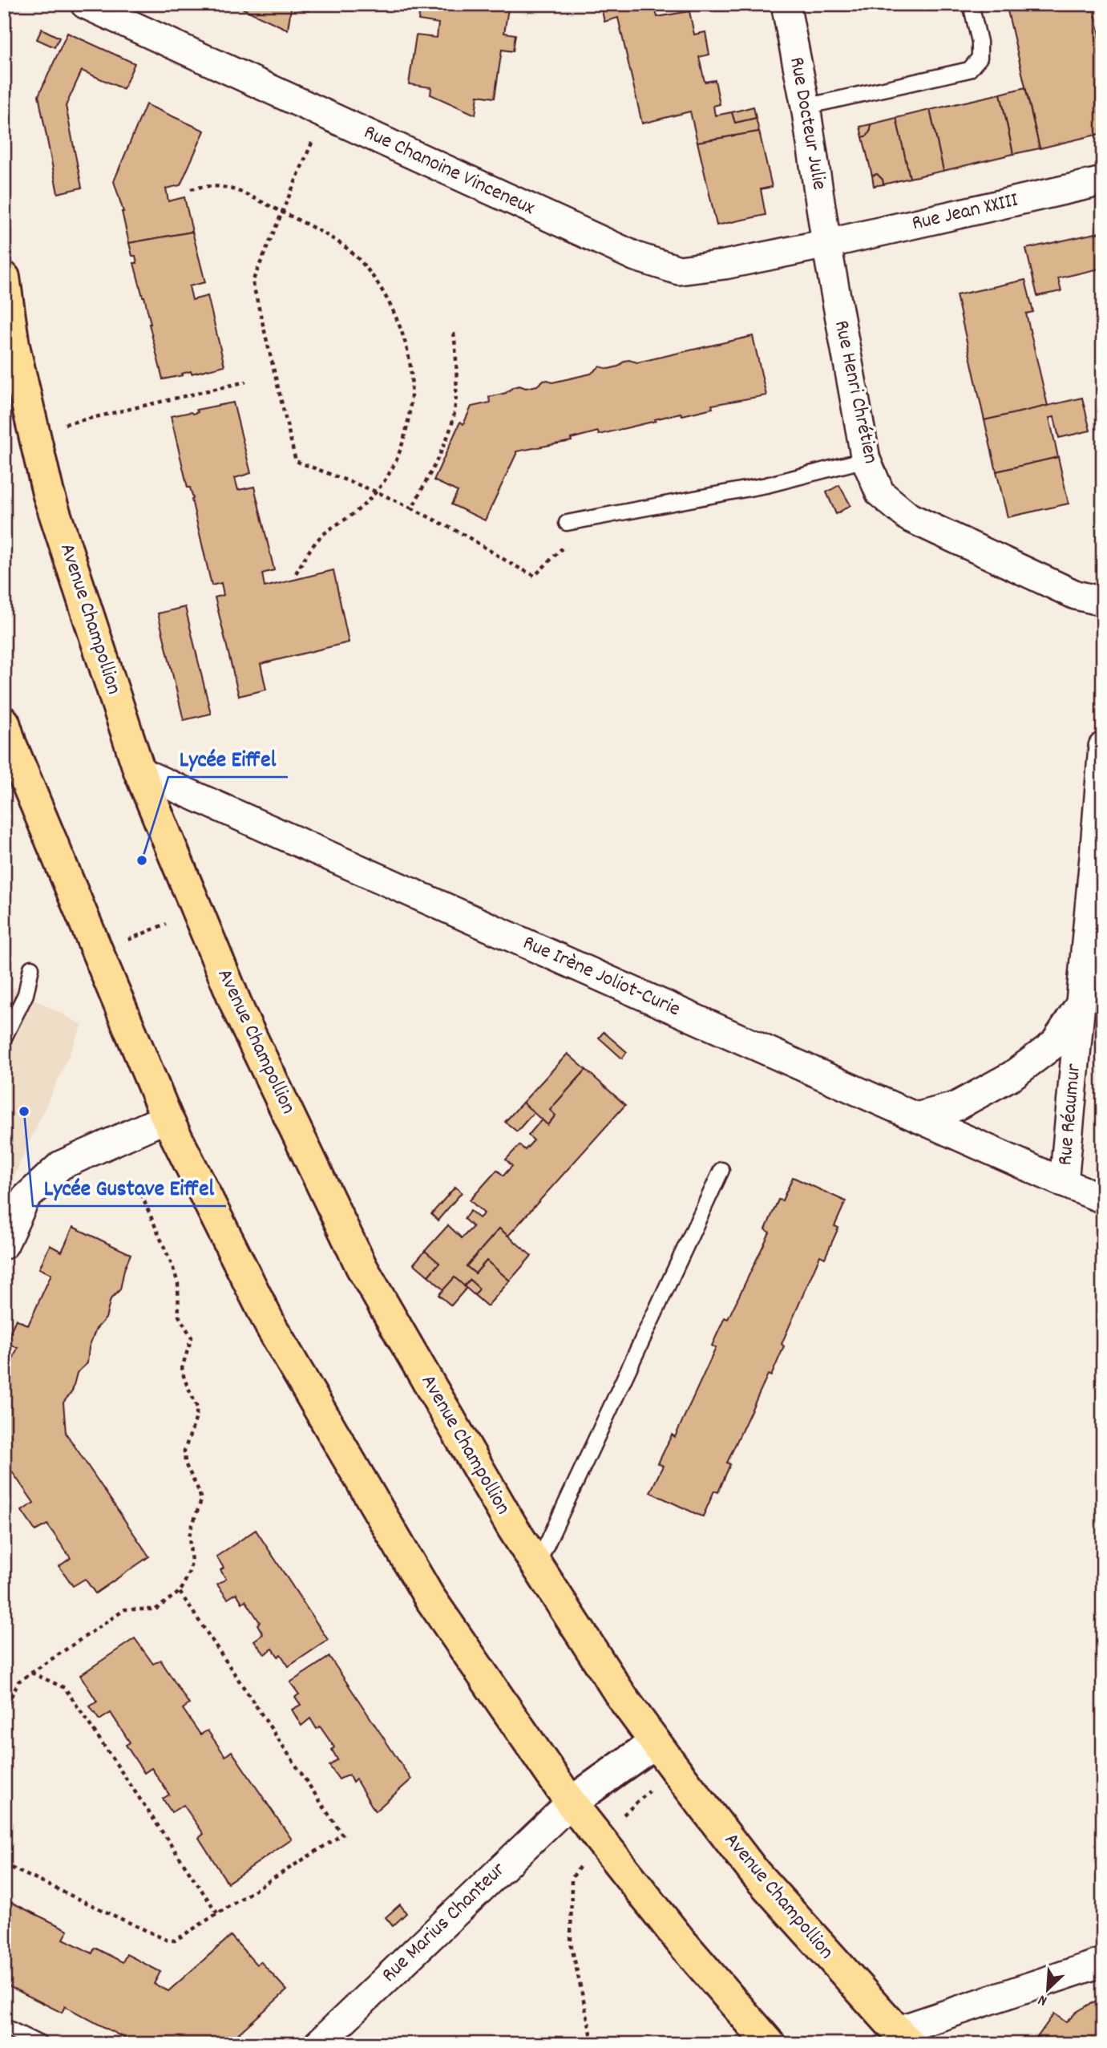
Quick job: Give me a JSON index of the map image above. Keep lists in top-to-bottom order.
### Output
{
  "streets": {
    "main road": ["Avenue Champollion"],
    "street": [
      "Rue Docteur Julie",
      "Rue Chanoine Vinceneux",
      "Rue Jean XXIII",
      "Rue Henri Chrétien",
      "Rue Irène Joliot-Curie",
      "Rue Réaumur",
      "Rue Marius Chanteur"
    ]
  },
  "crossings": [
    ["Rue Docteur Julie", "Rue Chanoine Vinceneux"],
    ["Rue Docteur Julie", "Rue Jean XXIII"],
    ["Rue Docteur Julie", "Rue Henri Chrétien"],
    ["Rue Chanoine Vinceneux", "Rue Jean XXIII"],
    ["Rue Chanoine Vinceneux", "Rue Henri Chrétien"],
    ["Rue Jean XXIII", "Rue Henri Chrétien"],
    ["Avenue Champollion", "Rue Irène Joliot-Curie"],
    ["Rue Irène Joliot-Curie", "Rue Réaumur"]
  ],
  "places": ["Lycée Eiffel", "Lycée Gustave Eiffel"],
  "north": "bottom left"
}
